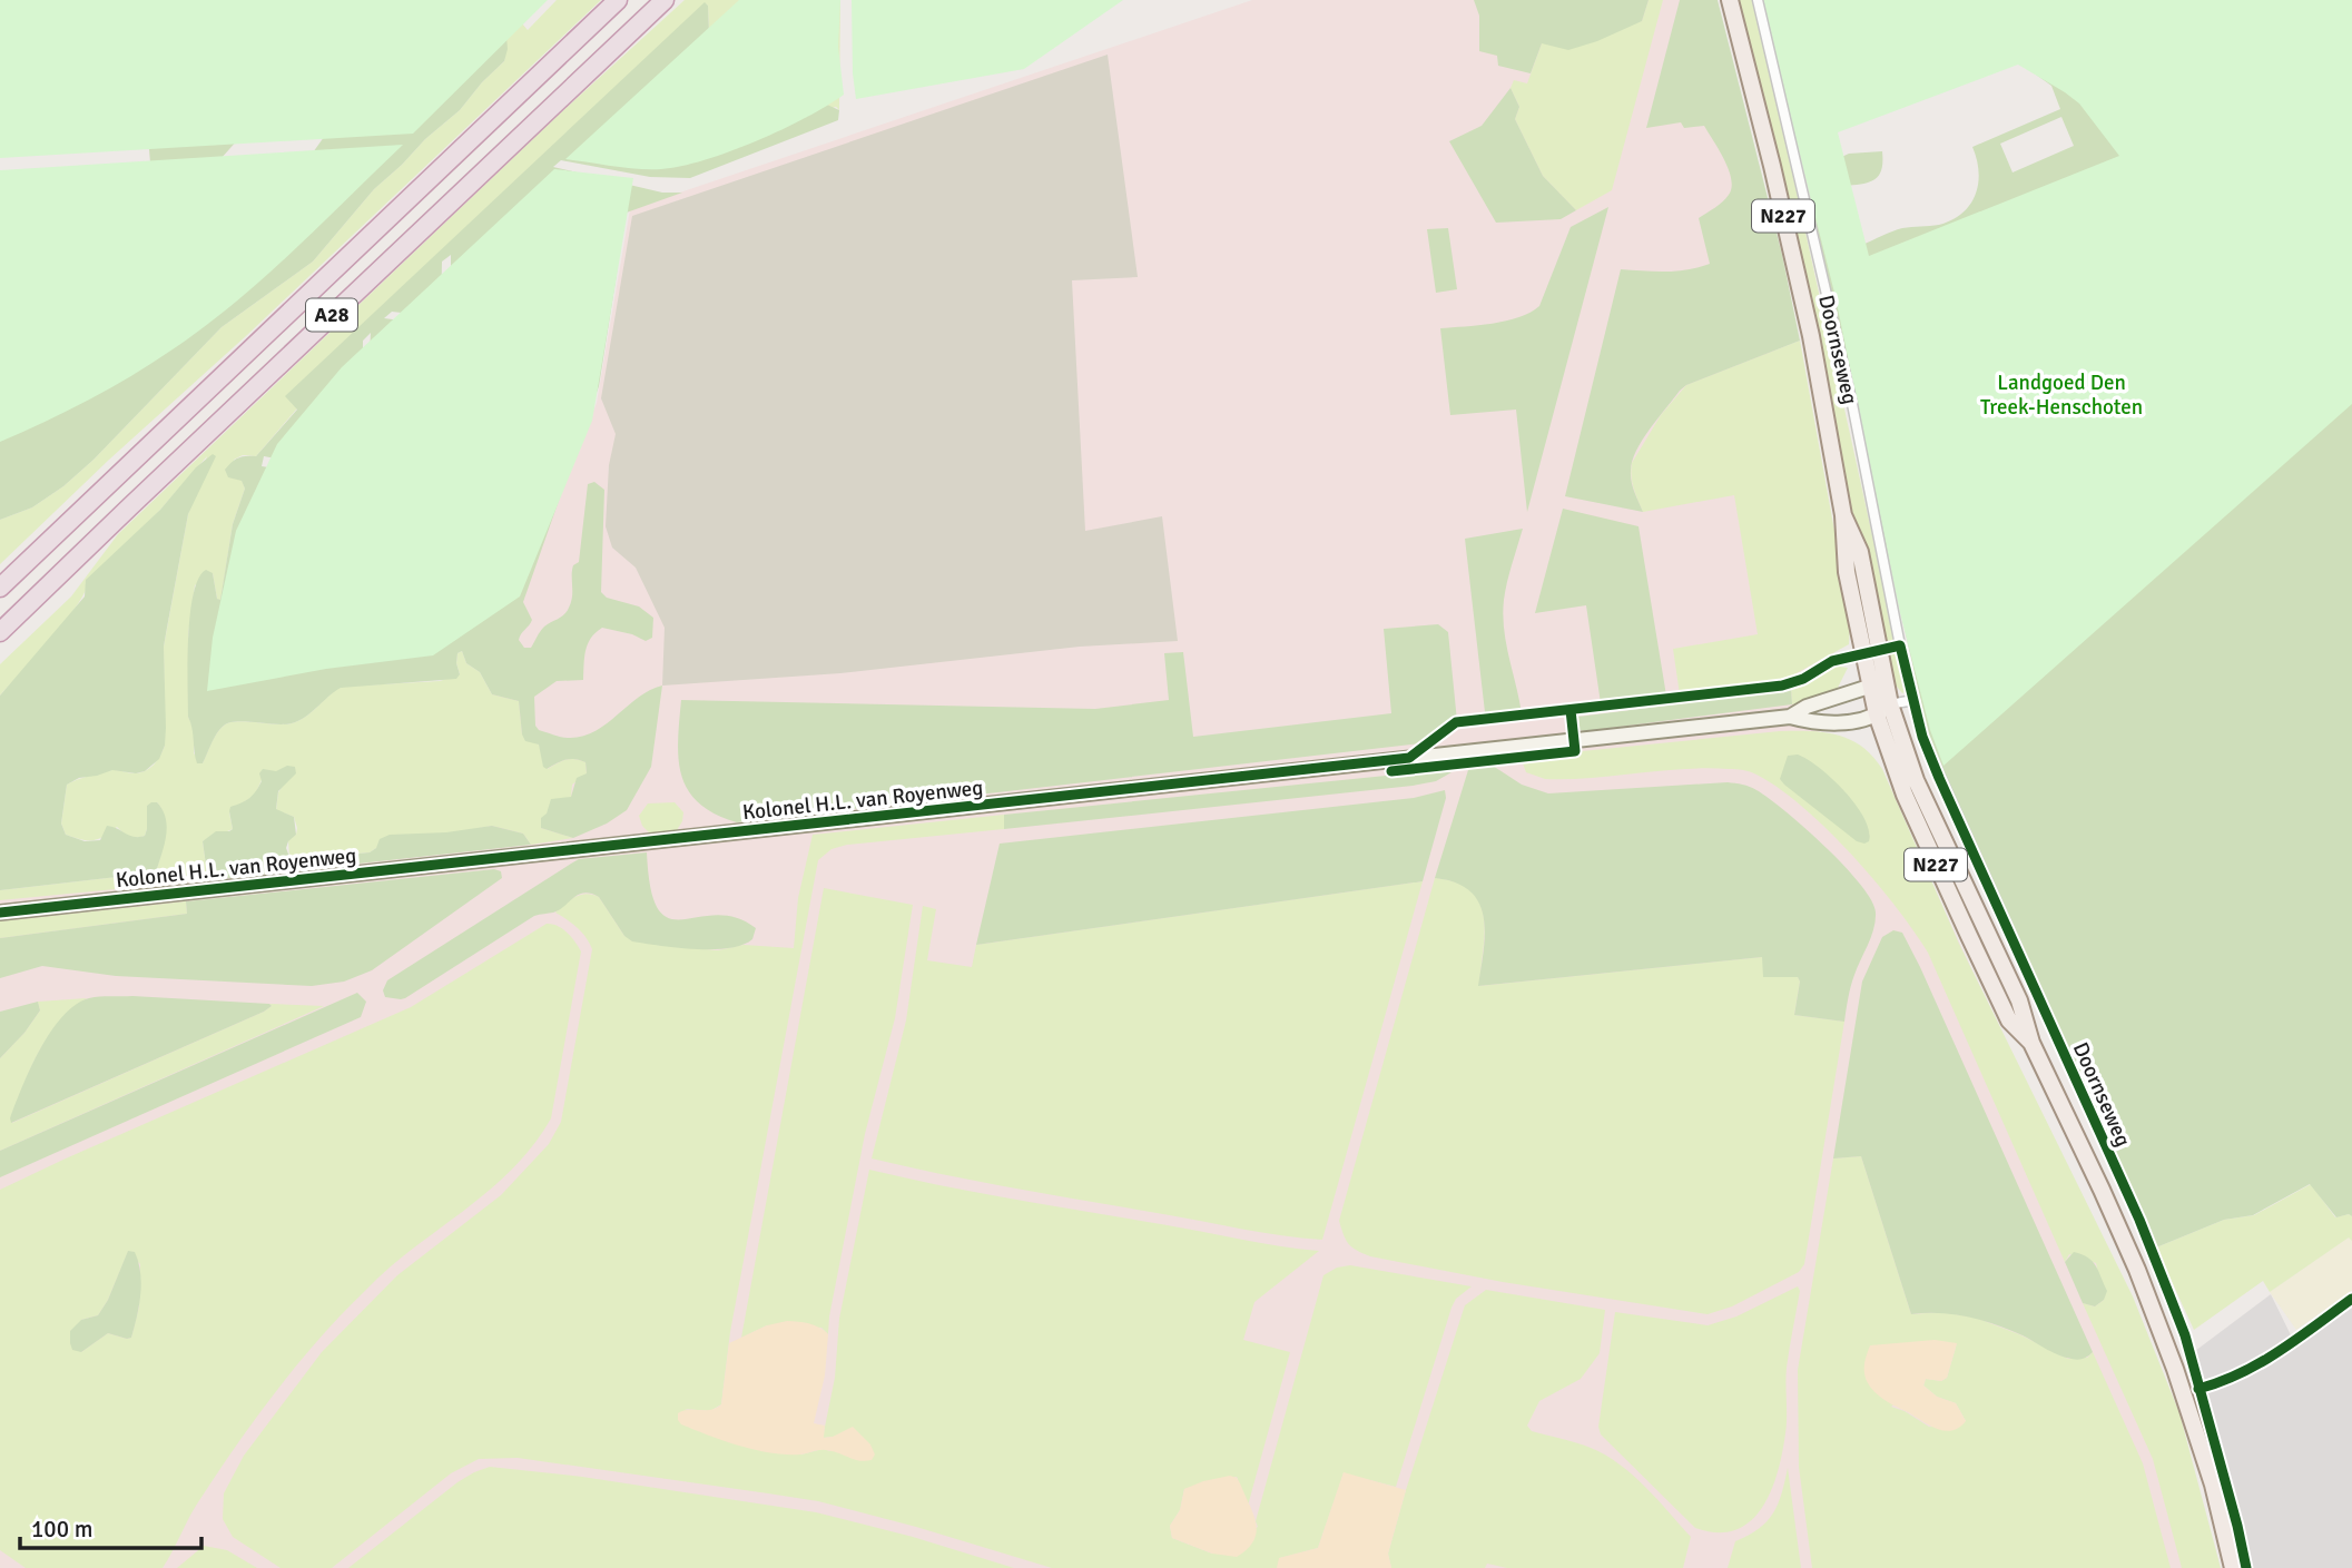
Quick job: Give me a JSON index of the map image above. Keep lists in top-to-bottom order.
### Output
{
  "streets": {
    "highway": ["A28"],
    "main road": ["N227", "Doornseweg"],
    "street": ["Kolonel H.L. van Royenweg"]
  },
  "crossings": [
    ["Doornseweg", "Kolonel H.L. van Royenweg"]
  ],
  "parks": ["Landgoed Den Treek-Henschoten"],
  "scale_bar": "100 m"
}
